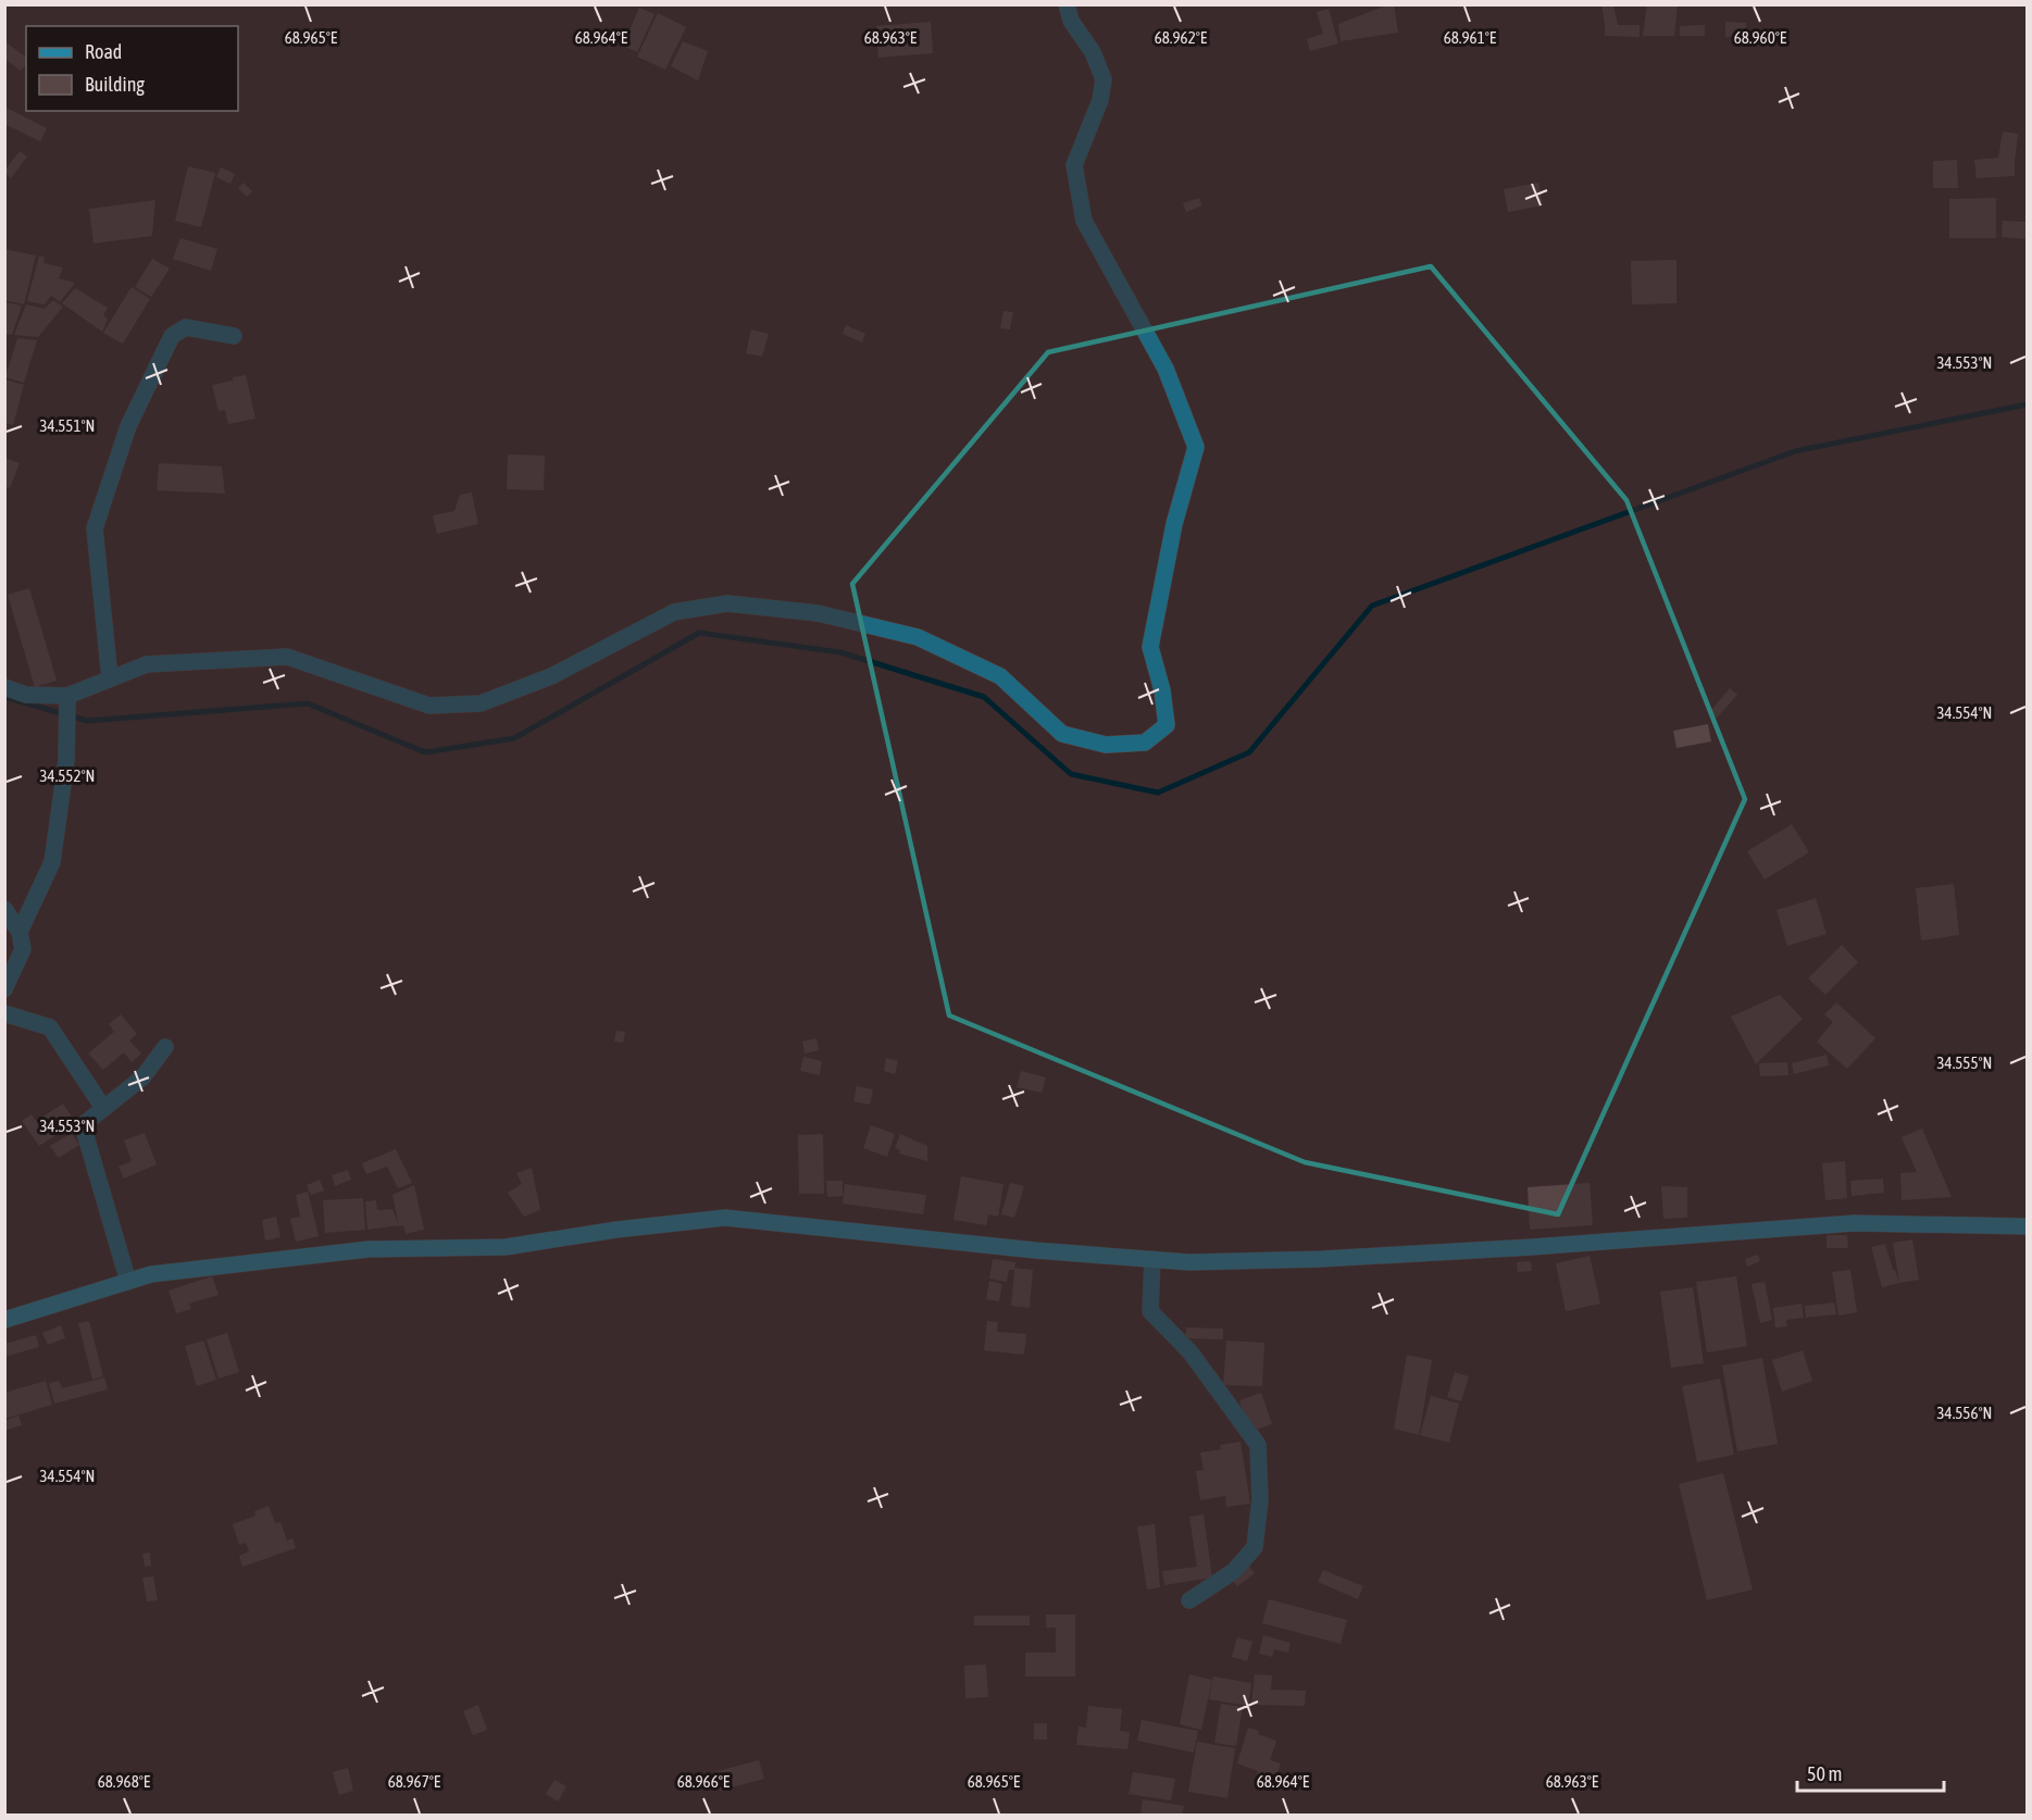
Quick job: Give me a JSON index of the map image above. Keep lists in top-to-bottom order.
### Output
{
  "legend": ["Road", "Building"],
  "scale_bar": "50 m",
  "coordinates": [
    "68.965°E",
    "68.964°E",
    "68.963°E",
    "68.962°E",
    "68.961°E",
    "68.960°E",
    "34.553°N",
    "34.551°N",
    "34.554°N",
    "34.552°N",
    "34.555°N",
    "34.556°N",
    "68.968°E",
    "68.967°E",
    "68.966°E"
  ]
}
